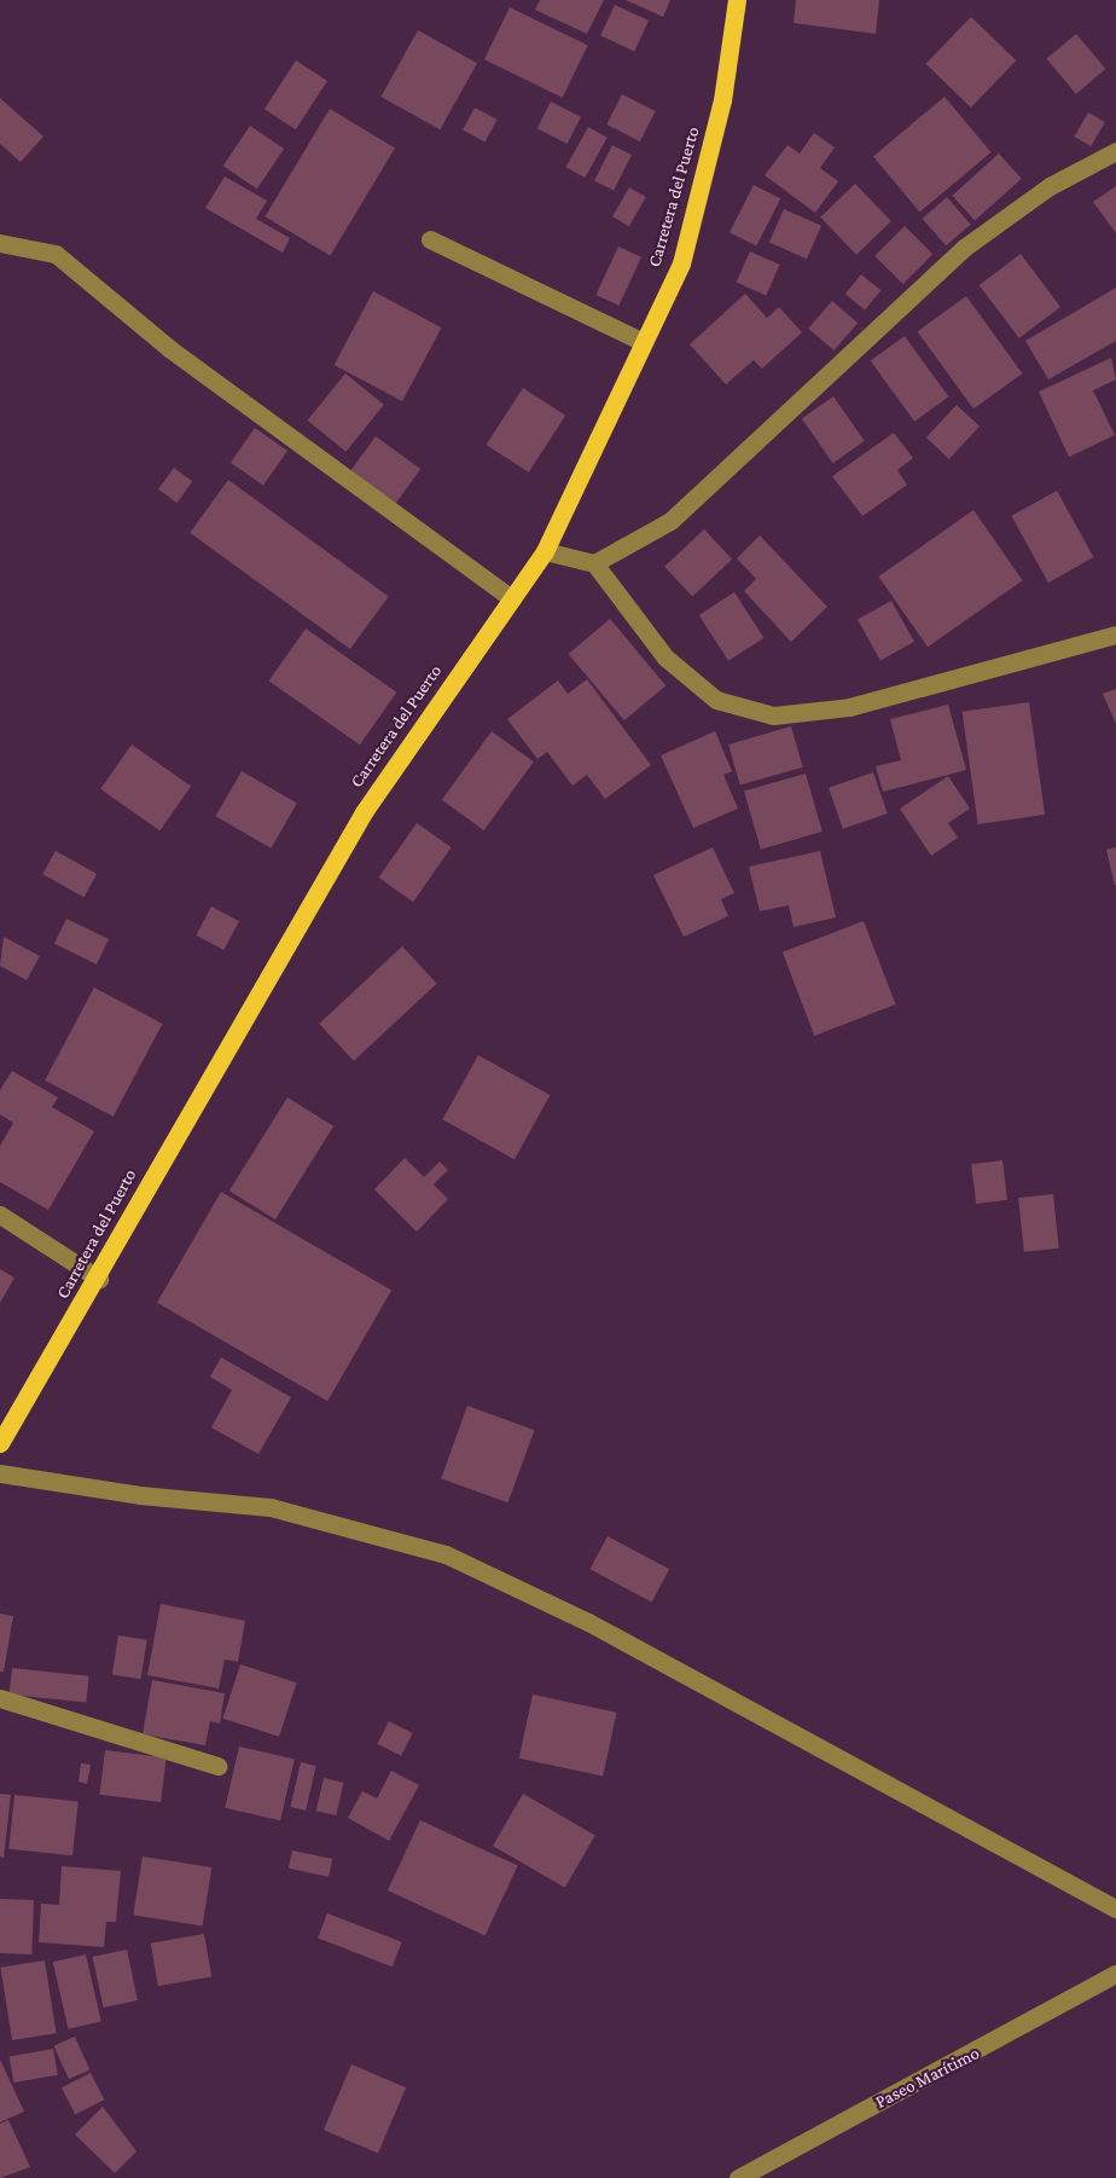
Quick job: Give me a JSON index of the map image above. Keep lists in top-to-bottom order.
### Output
{
  "streets": {
    "main road": ["Carretera del Puerto"],
    "street": ["Paseo Marítimo"]
  }
}
